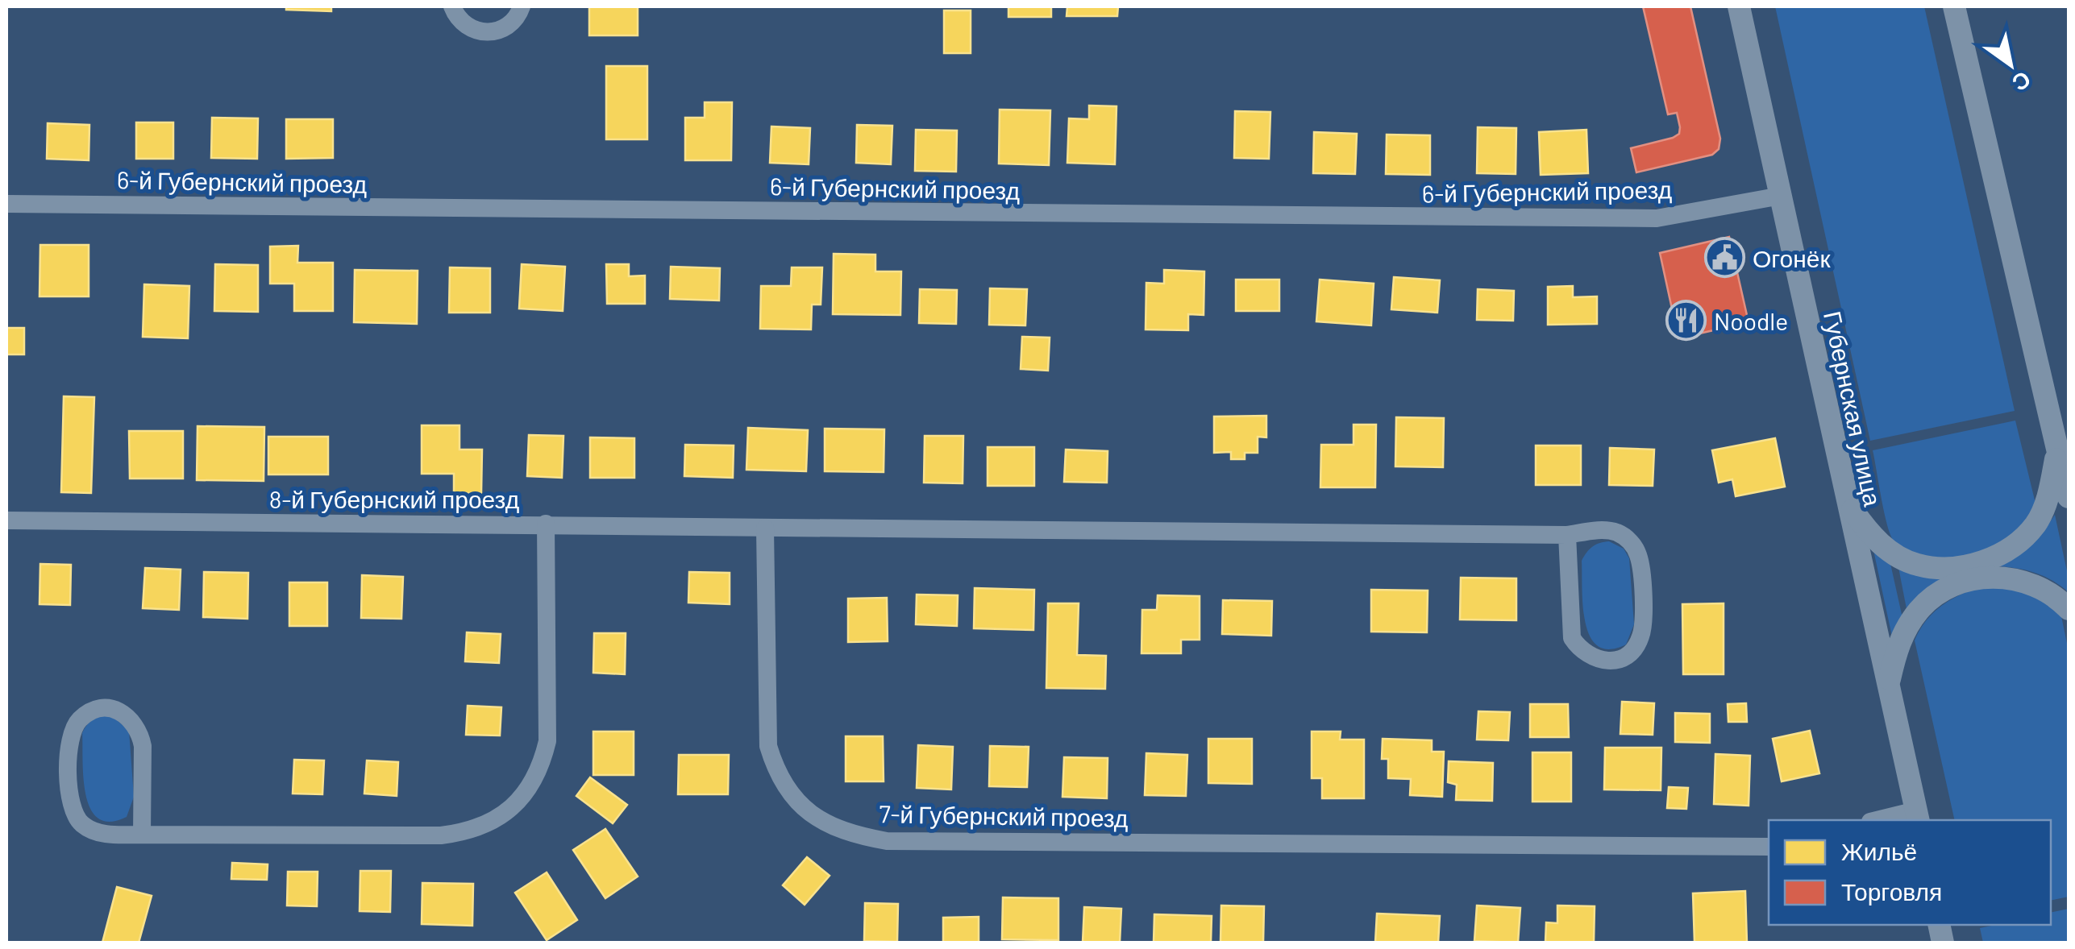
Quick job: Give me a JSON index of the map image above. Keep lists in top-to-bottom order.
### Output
{
  "streets": {
    "street": [
      "6-й Губернский проезд",
      "Губернская улица",
      "8-й Губернский проезд",
      "7-й Губернский проезд"
    ]
  },
  "crossings": [
    ["6-й Губернский проезд", "Губернская улица"]
  ],
  "places": {
    "public building": ["Огонёк"],
    "restaurant": ["Noodle"]
  },
  "legend": ["Жильё", "Торговля"],
  "north": "bottom right"
}
